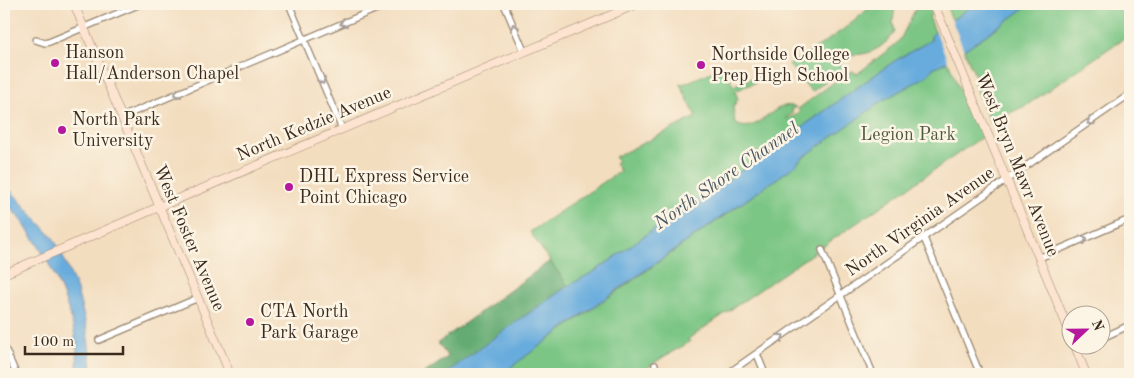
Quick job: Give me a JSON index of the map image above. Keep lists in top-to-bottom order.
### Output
{
  "streets": {
    "main road": ["North Kedzie Avenue", "West Bryn Mawr Avenue", "West Foster Avenue"],
    "street": ["North Virginia Avenue"]
  },
  "crossings": [
    ["North Kedzie Avenue", "West Foster Avenue"],
    ["West Bryn Mawr Avenue", "North Virginia Avenue"]
  ],
  "water": ["North Shore Channel"],
  "parks": ["Legion Park"],
  "places": [
    "Hanson Hall/Anderson Chapel",
    "Northside College Prep High School",
    "North Park University",
    "DHL Express Service Point Chicago",
    "CTA North Park Garage"
  ],
  "scale_bar": "100 m",
  "north": "right"
}
